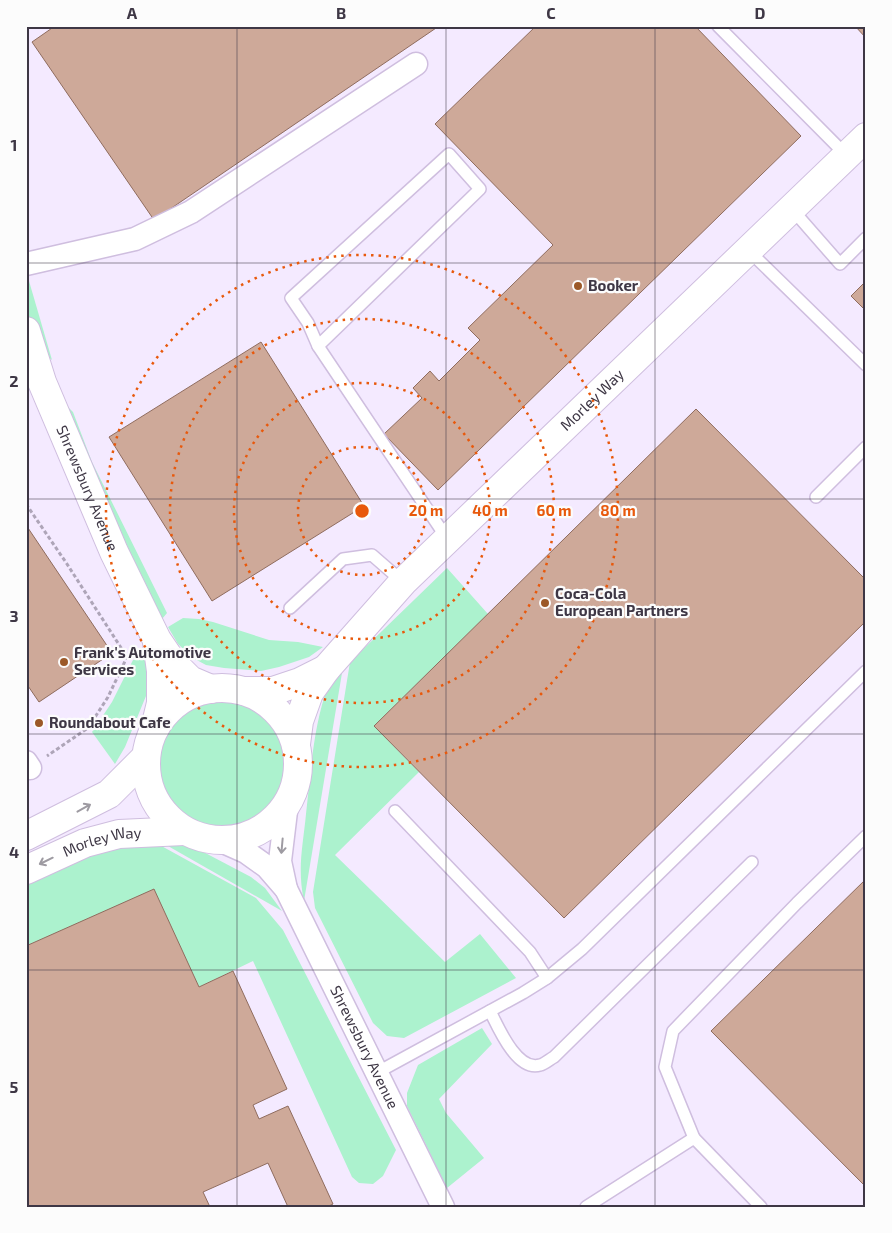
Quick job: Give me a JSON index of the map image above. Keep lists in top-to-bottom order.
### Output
{
  "streets": {
    "street": ["Morley Way", "Shrewsbury Avenue"]
  },
  "crossings": [
    ["Morley Way", "Shrewsbury Avenue"]
  ],
  "places": [
    "Booker",
    "Coca-Cola European Partners",
    "Frank's Automotive Services",
    "Roundabout Cafe"
  ],
  "grid": {
    "columns": [
      "A",
      "B",
      "C",
      "D"
    ],
    "rows": [
      "1",
      "2",
      "3",
      "4",
      "5"
    ]
  },
  "rings": [
    "20 m",
    "40 m",
    "60 m",
    "80 m"
  ]
}
